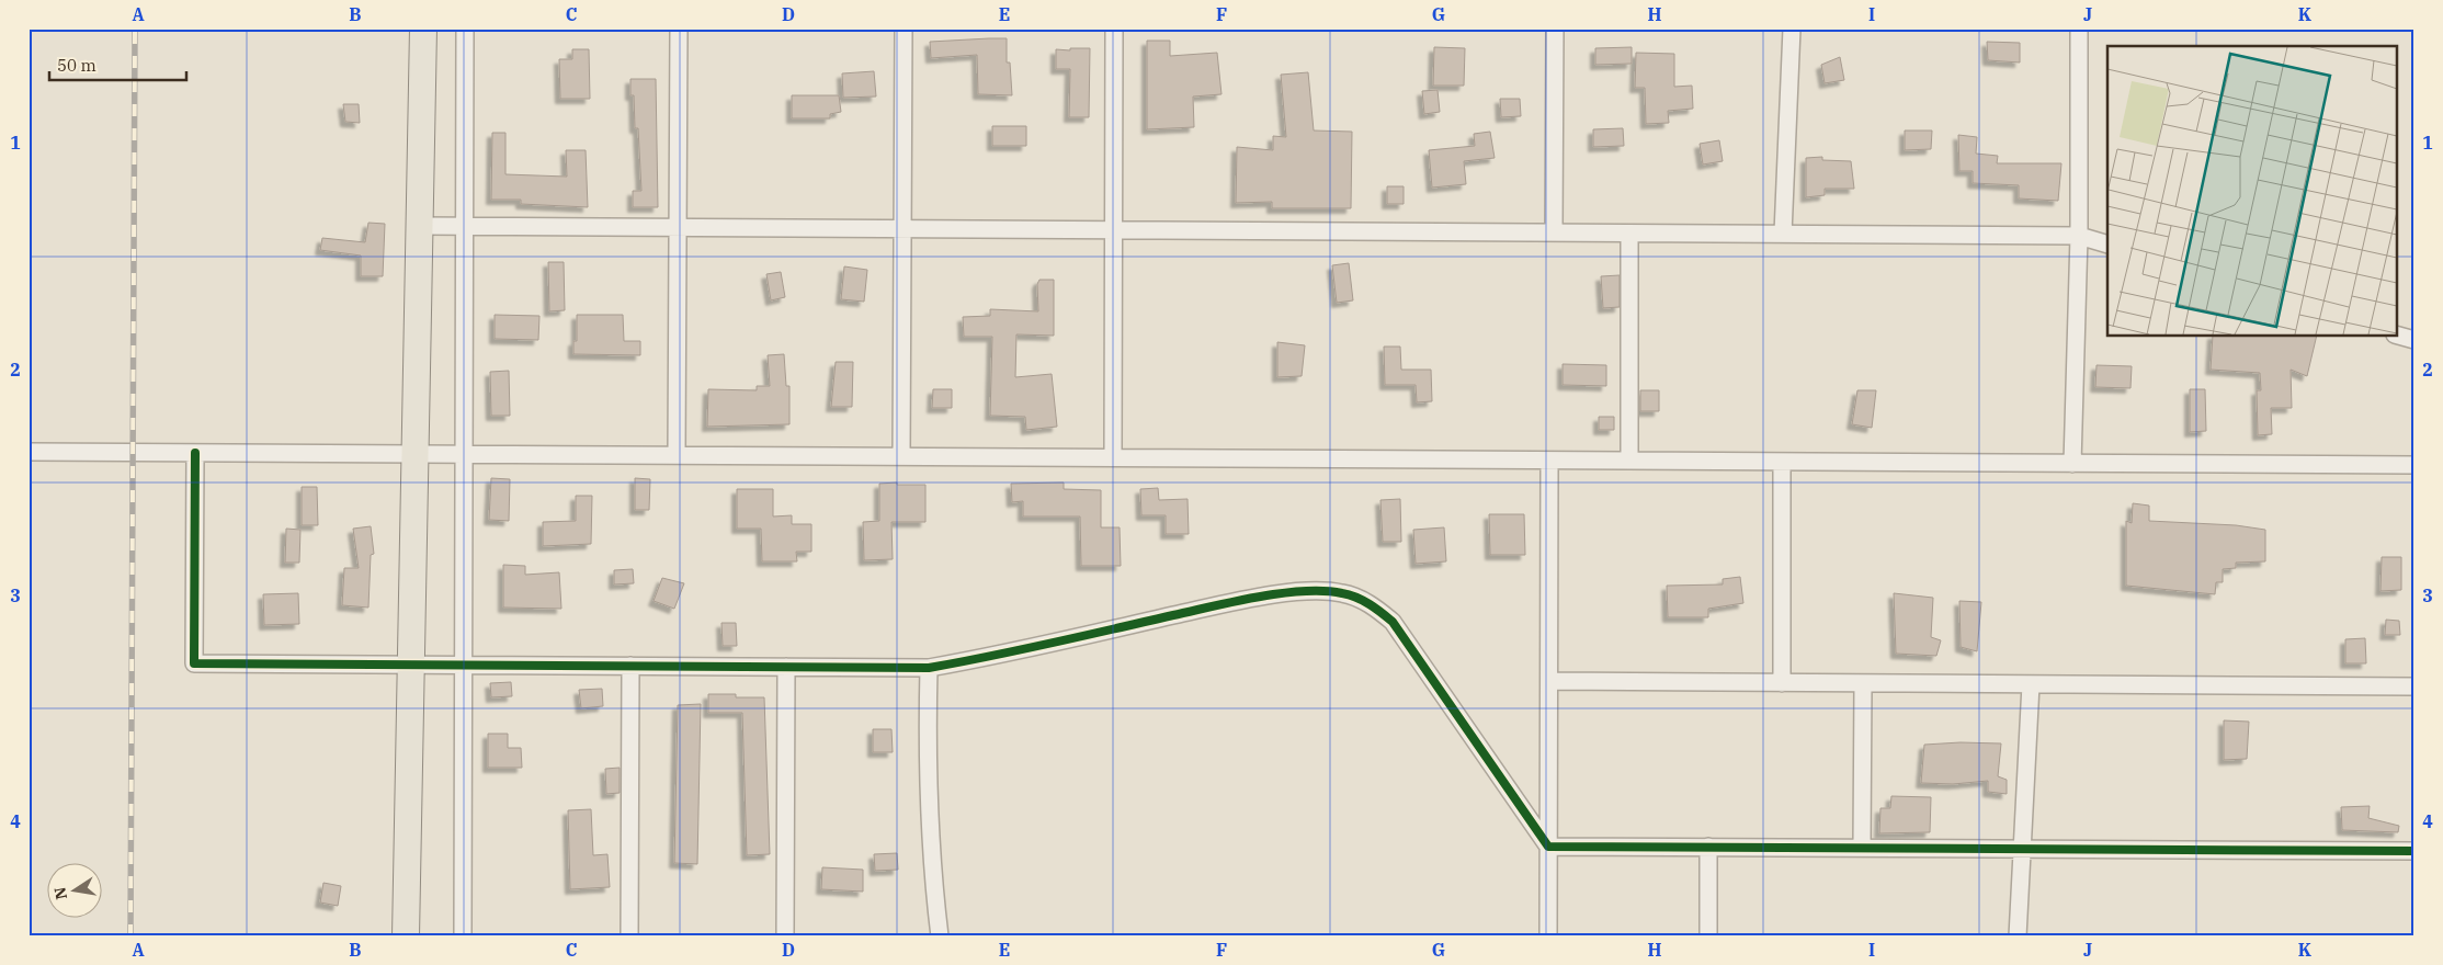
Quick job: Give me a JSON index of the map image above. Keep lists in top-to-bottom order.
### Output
{
  "scale_bar": "50 m",
  "north": "left",
  "grid": {
    "columns": [
      "A",
      "B",
      "C",
      "D",
      "E",
      "F",
      "G",
      "H",
      "I",
      "J",
      "K"
    ],
    "rows": [
      "1",
      "2",
      "3",
      "4"
    ]
  }
}
